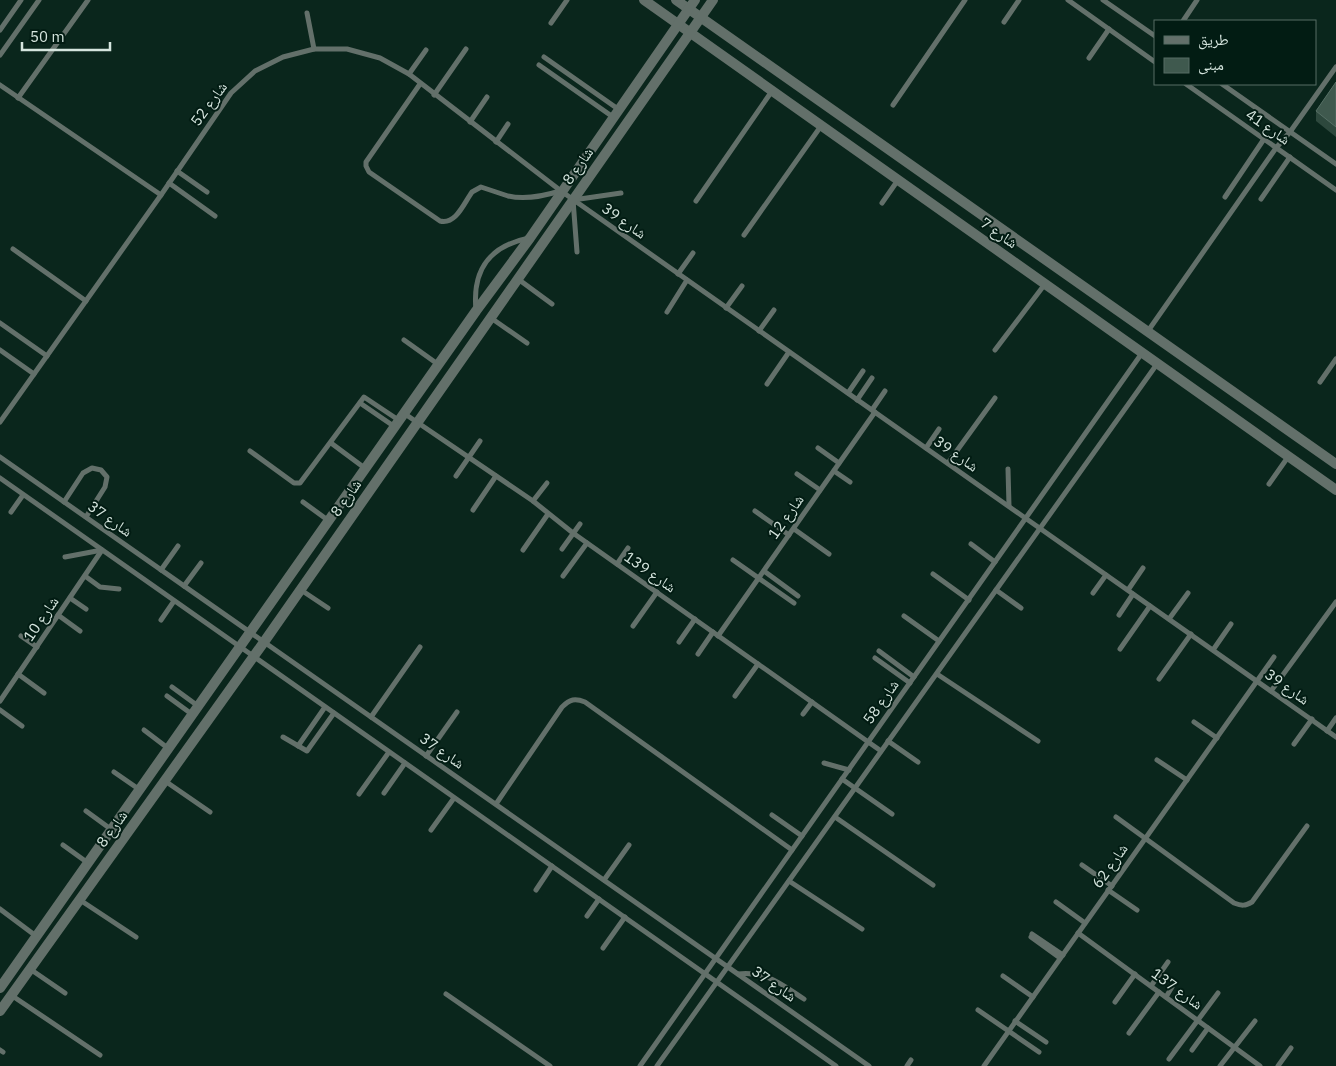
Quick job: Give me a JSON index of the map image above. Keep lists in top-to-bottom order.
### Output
{
  "streets": {
    "street": ["شارع 8", "شارع 7"],
    "lane": [
      "شارع 52",
      "شارع 41",
      "شارع 39",
      "شارع 12",
      "شارع 37",
      "شارع 139",
      "شارع 10",
      "شارع 58",
      "شارع 62",
      "شارع 137"
    ]
  },
  "crossings": [
    ["شارع 52", "شارع 8"],
    ["شارع 52", "شارع 39"],
    ["شارع 8", "شارع 39"],
    ["شارع 8", "شارع 7"],
    ["شارع 8", "شارع 37"],
    ["شارع 8", "شارع 139"],
    ["شارع 39", "شارع 12"],
    ["شارع 39", "شارع 58"],
    ["شارع 39", "شارع 62"],
    ["شارع 7", "شارع 58"],
    ["شارع 12", "شارع 139"],
    ["شارع 37", "شارع 10"],
    ["شارع 37", "شارع 58"],
    ["شارع 139", "شارع 58"],
    ["شارع 62", "شارع 137"]
  ],
  "legend": ["طريق", "مبنى"],
  "scale_bar": "50 m"
}
